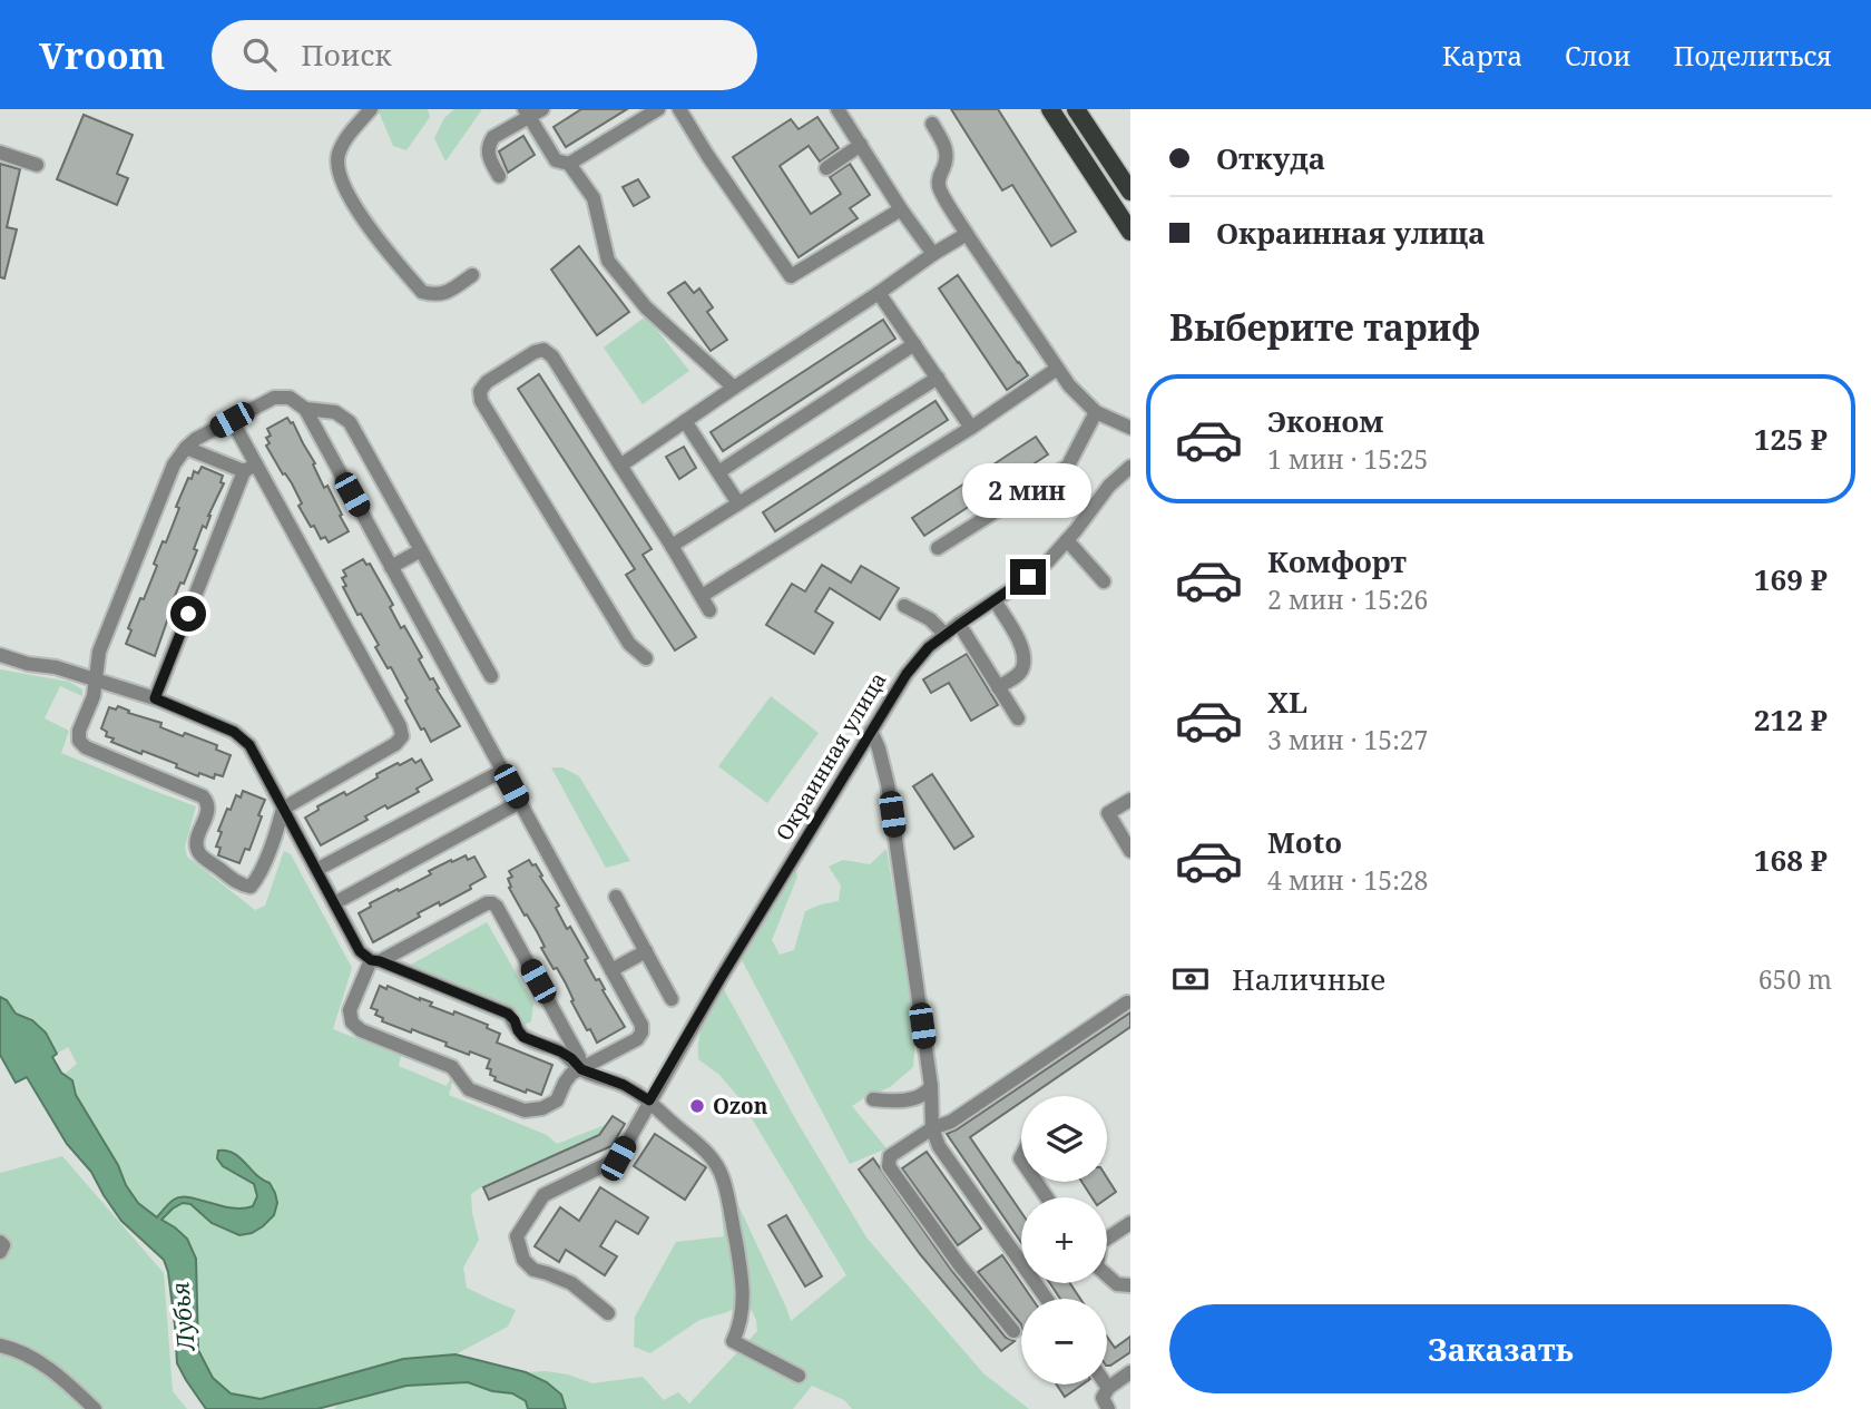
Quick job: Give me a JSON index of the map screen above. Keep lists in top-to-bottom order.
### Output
{
  "streets": {
    "street": ["Окраинная улица"]
  },
  "water": ["Лубья"],
  "places": ["Ozon"],
  "page": {
    "header": "Vroom",
    "search": "Поиск",
    "nav": ["Карта", "Слои", "Поделиться"],
    "banner": ["Откуда", "Окраинная улица"],
    "heading": "Выберите тариф",
    "list": [
      {
        "name": "Эконом",
        "note": "1 мин · 15:25",
        "value": "125 ₽"
      },
      {
        "name": "Комфорт",
        "note": "2 мин · 15:26",
        "value": "169 ₽"
      },
      {
        "name": "XL",
        "note": "3 мин · 15:27",
        "value": "212 ₽"
      },
      {
        "name": "Moto",
        "note": "4 мин · 15:28",
        "value": "168 ₽"
      }
    ],
    "bubble": "2 мин",
    "pay": ["Наличные", "650 m"],
    "map_buttons": ["+", "−"],
    "buttons": "Заказать"
  }
}
